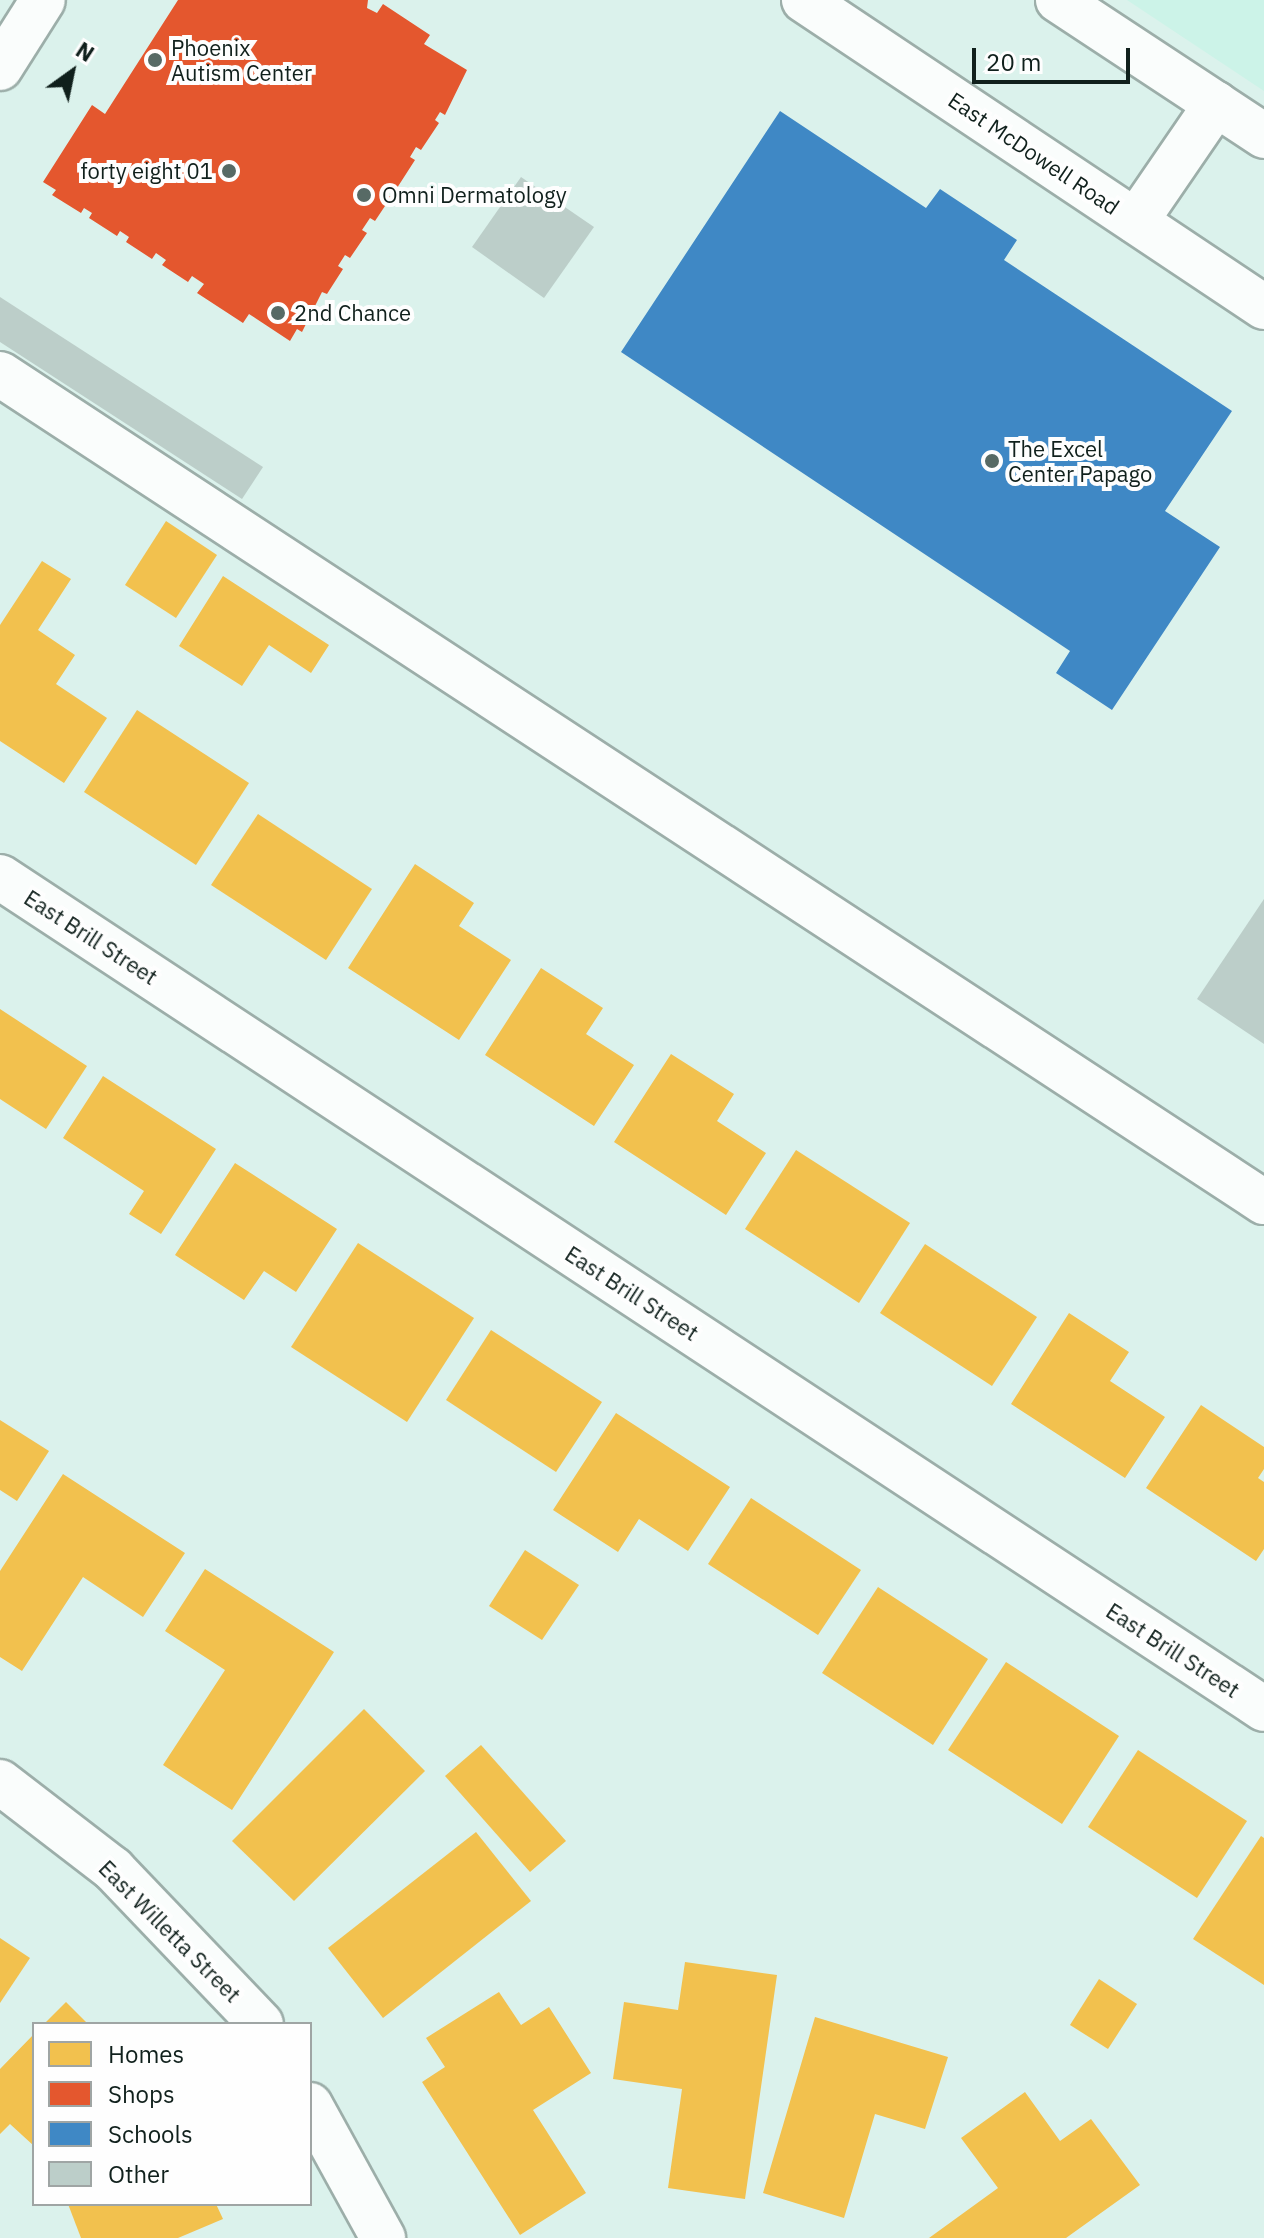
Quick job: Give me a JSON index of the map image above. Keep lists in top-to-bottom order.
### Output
{
  "streets": {
    "street": ["East McDowell Road", "East Brill Street", "East Willetta Street"]
  },
  "places": [
    "Phoenix Autism Center",
    "forty eight 01",
    "Omni Dermatology",
    "2nd Chance",
    "The Excel Center Papago"
  ],
  "legend": [
    "Homes",
    "Shops",
    "Schools",
    "Other"
  ],
  "scale_bar": "20 m",
  "north": "top right"
}
